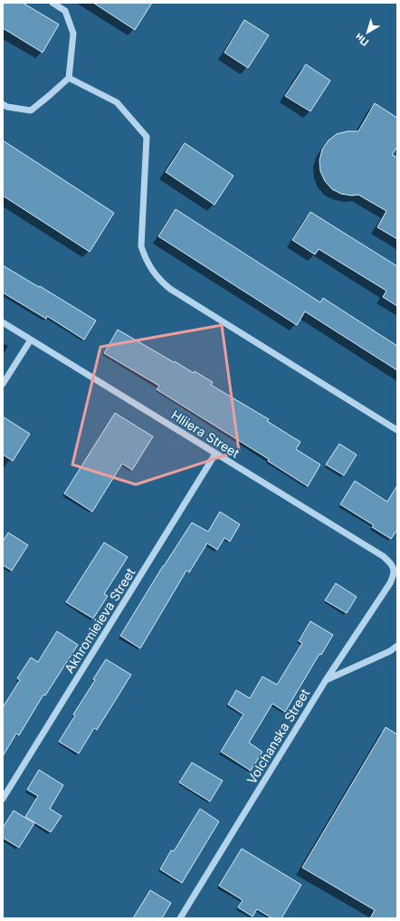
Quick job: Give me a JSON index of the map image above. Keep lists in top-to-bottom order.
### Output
{
  "streets": {
    "street": ["Hliiera Street", "Akhromieieva Street", "Volchanska Street"]
  },
  "crossings": [
    ["Hliiera Street", "Akhromieieva Street"],
    ["Hliiera Street", "Volchanska Street"]
  ],
  "north": "bottom left"
}
